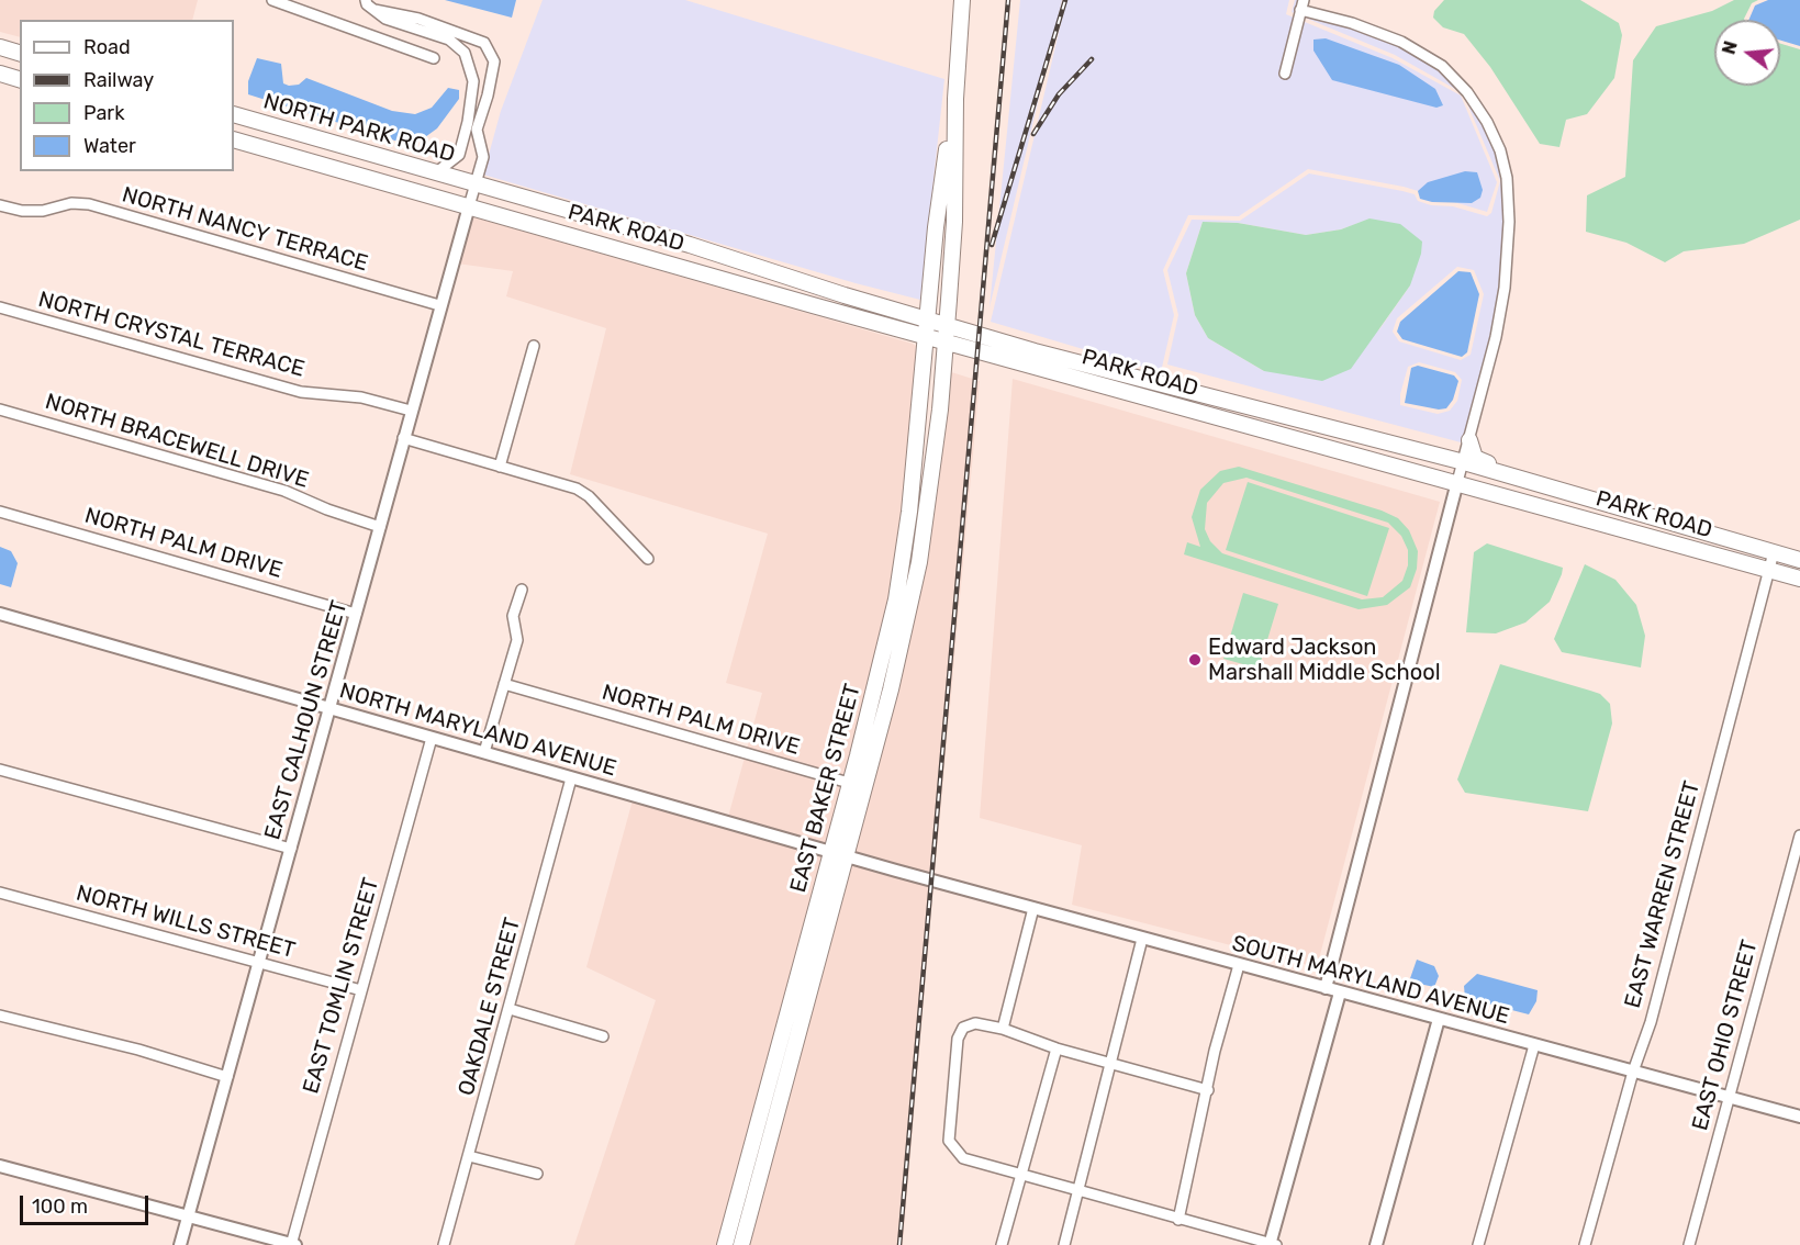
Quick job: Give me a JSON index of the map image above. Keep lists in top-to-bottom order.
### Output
{
  "streets": {
    "main road": ["NORTH PARK ROAD", "PARK ROAD", "EAST BAKER STREET"],
    "street": [
      "NORTH NANCY TERRACE",
      "NORTH CRYSTAL TERRACE",
      "NORTH BRACEWELL DRIVE",
      "NORTH PALM DRIVE",
      "EAST CALHOUN STREET",
      "NORTH MARYLAND AVENUE",
      "EAST WARREN STREET",
      "NORTH WILLS STREET",
      "SOUTH MARYLAND AVENUE",
      "EAST TOMLIN STREET",
      "OAKDALE STREET",
      "EAST OHIO STREET"
    ]
  },
  "crossings": [
    ["NORTH PARK ROAD", "PARK ROAD"],
    ["NORTH PARK ROAD", "EAST CALHOUN STREET"],
    ["PARK ROAD", "EAST CALHOUN STREET"],
    ["PARK ROAD", "EAST BAKER STREET"],
    ["PARK ROAD", "EAST WARREN STREET"],
    ["NORTH NANCY TERRACE", "EAST CALHOUN STREET"],
    ["NORTH CRYSTAL TERRACE", "EAST CALHOUN STREET"],
    ["NORTH BRACEWELL DRIVE", "EAST CALHOUN STREET"],
    ["NORTH PALM DRIVE", "EAST CALHOUN STREET"],
    ["NORTH PALM DRIVE", "EAST BAKER STREET"],
    ["EAST CALHOUN STREET", "NORTH MARYLAND AVENUE"],
    ["EAST CALHOUN STREET", "NORTH WILLS STREET"],
    ["NORTH MARYLAND AVENUE", "EAST BAKER STREET"],
    ["NORTH MARYLAND AVENUE", "SOUTH MARYLAND AVENUE"],
    ["NORTH MARYLAND AVENUE", "EAST TOMLIN STREET"],
    ["NORTH MARYLAND AVENUE", "OAKDALE STREET"],
    ["EAST WARREN STREET", "SOUTH MARYLAND AVENUE"],
    ["NORTH WILLS STREET", "EAST TOMLIN STREET"],
    ["SOUTH MARYLAND AVENUE", "EAST OHIO STREET"]
  ],
  "places": ["Edward Jackson Marshall Middle School"],
  "legend": [
    "Road",
    "Railway",
    "Park",
    "Water"
  ],
  "scale_bar": "100 m",
  "north": "left"
}
